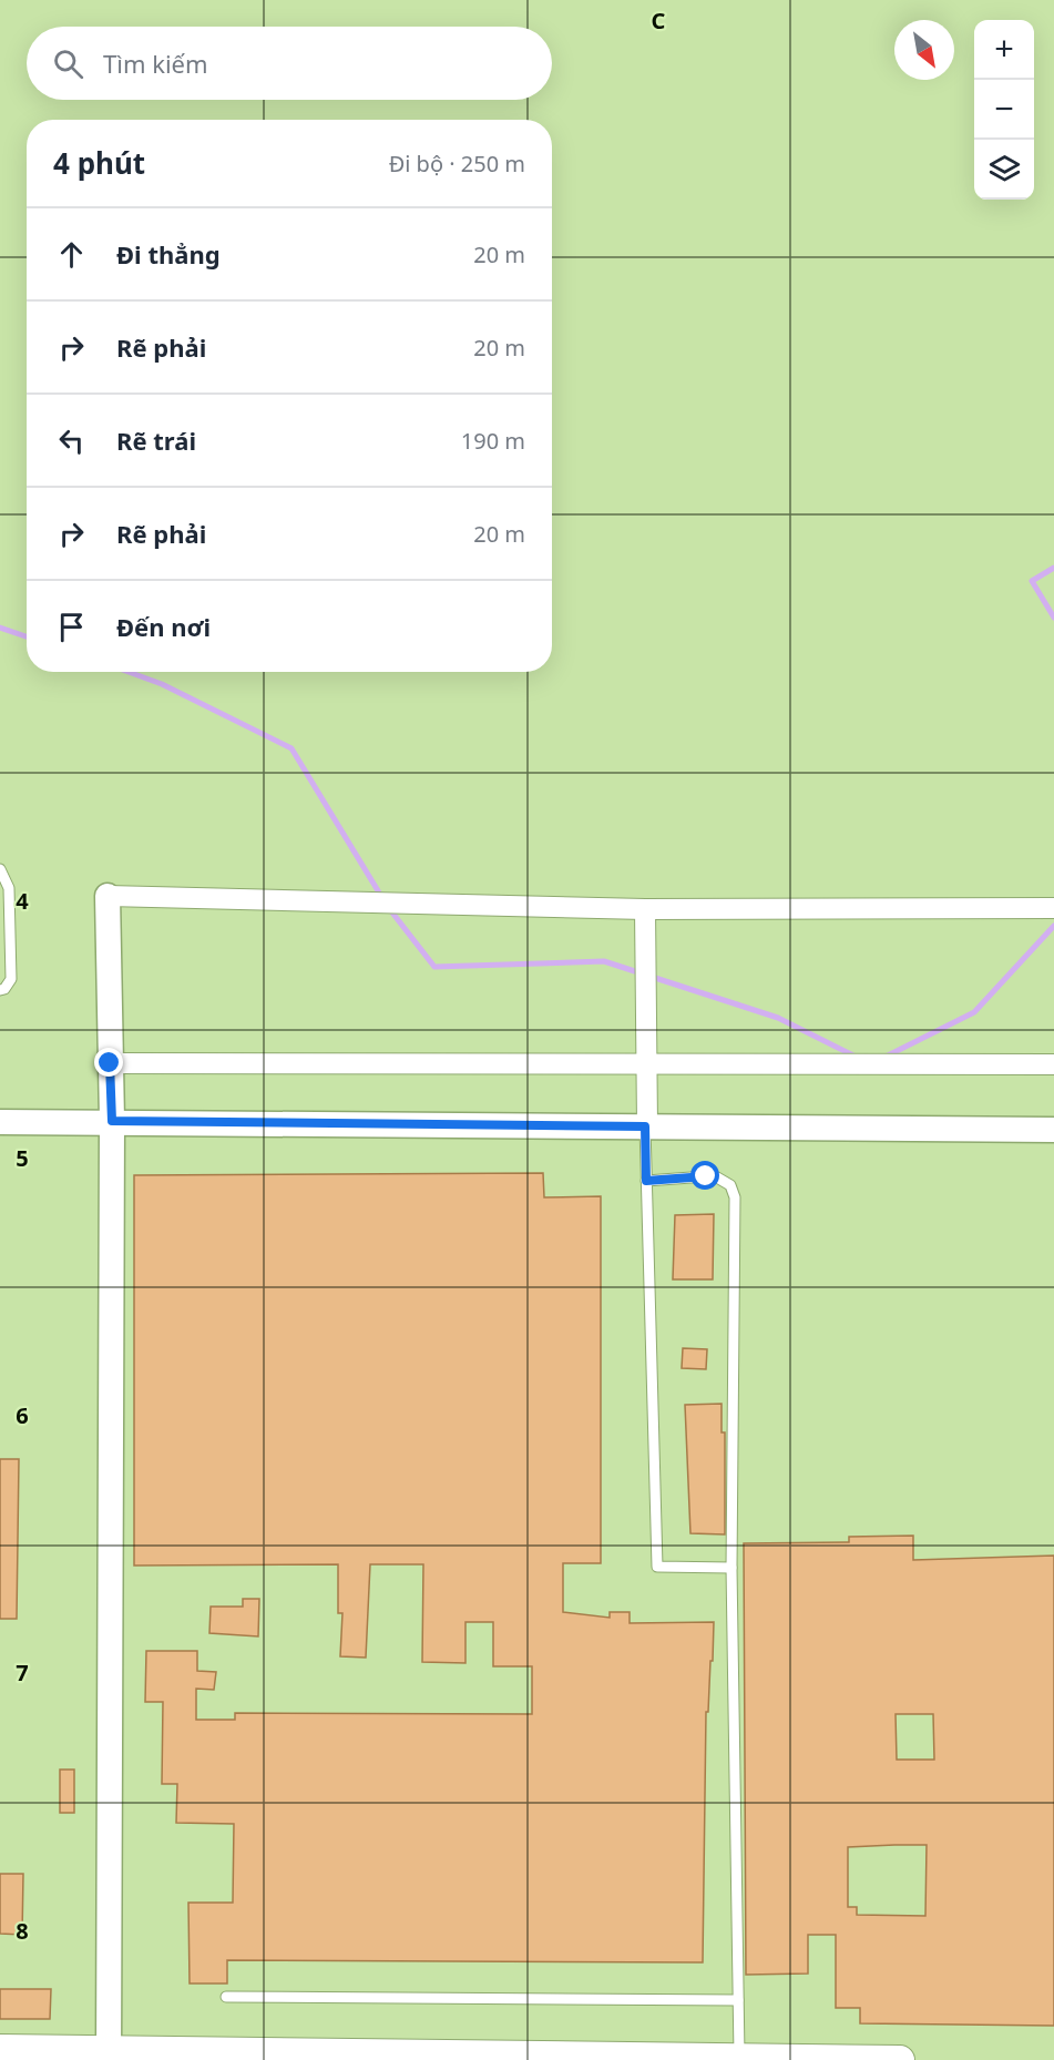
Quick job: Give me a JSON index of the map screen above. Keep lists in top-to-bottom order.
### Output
{
  "north": "bottom right",
  "page": {
    "map_buttons": ["+", "−"],
    "search": "Tìm kiếm",
    "heading": ["4 phút", "Đi bộ · 250 m"],
    "list": [
      ["Đi thẳng", "20 m"],
      ["Rẽ phải", "20 m"],
      ["Rẽ trái", "190 m"],
      ["Rẽ phải", "20 m"],
      "Đến nơi"
    ]
  },
  "grid": {
    "columns": ["C"],
    "rows": [
      "4",
      "5",
      "6",
      "7",
      "8"
    ]
  }
}
